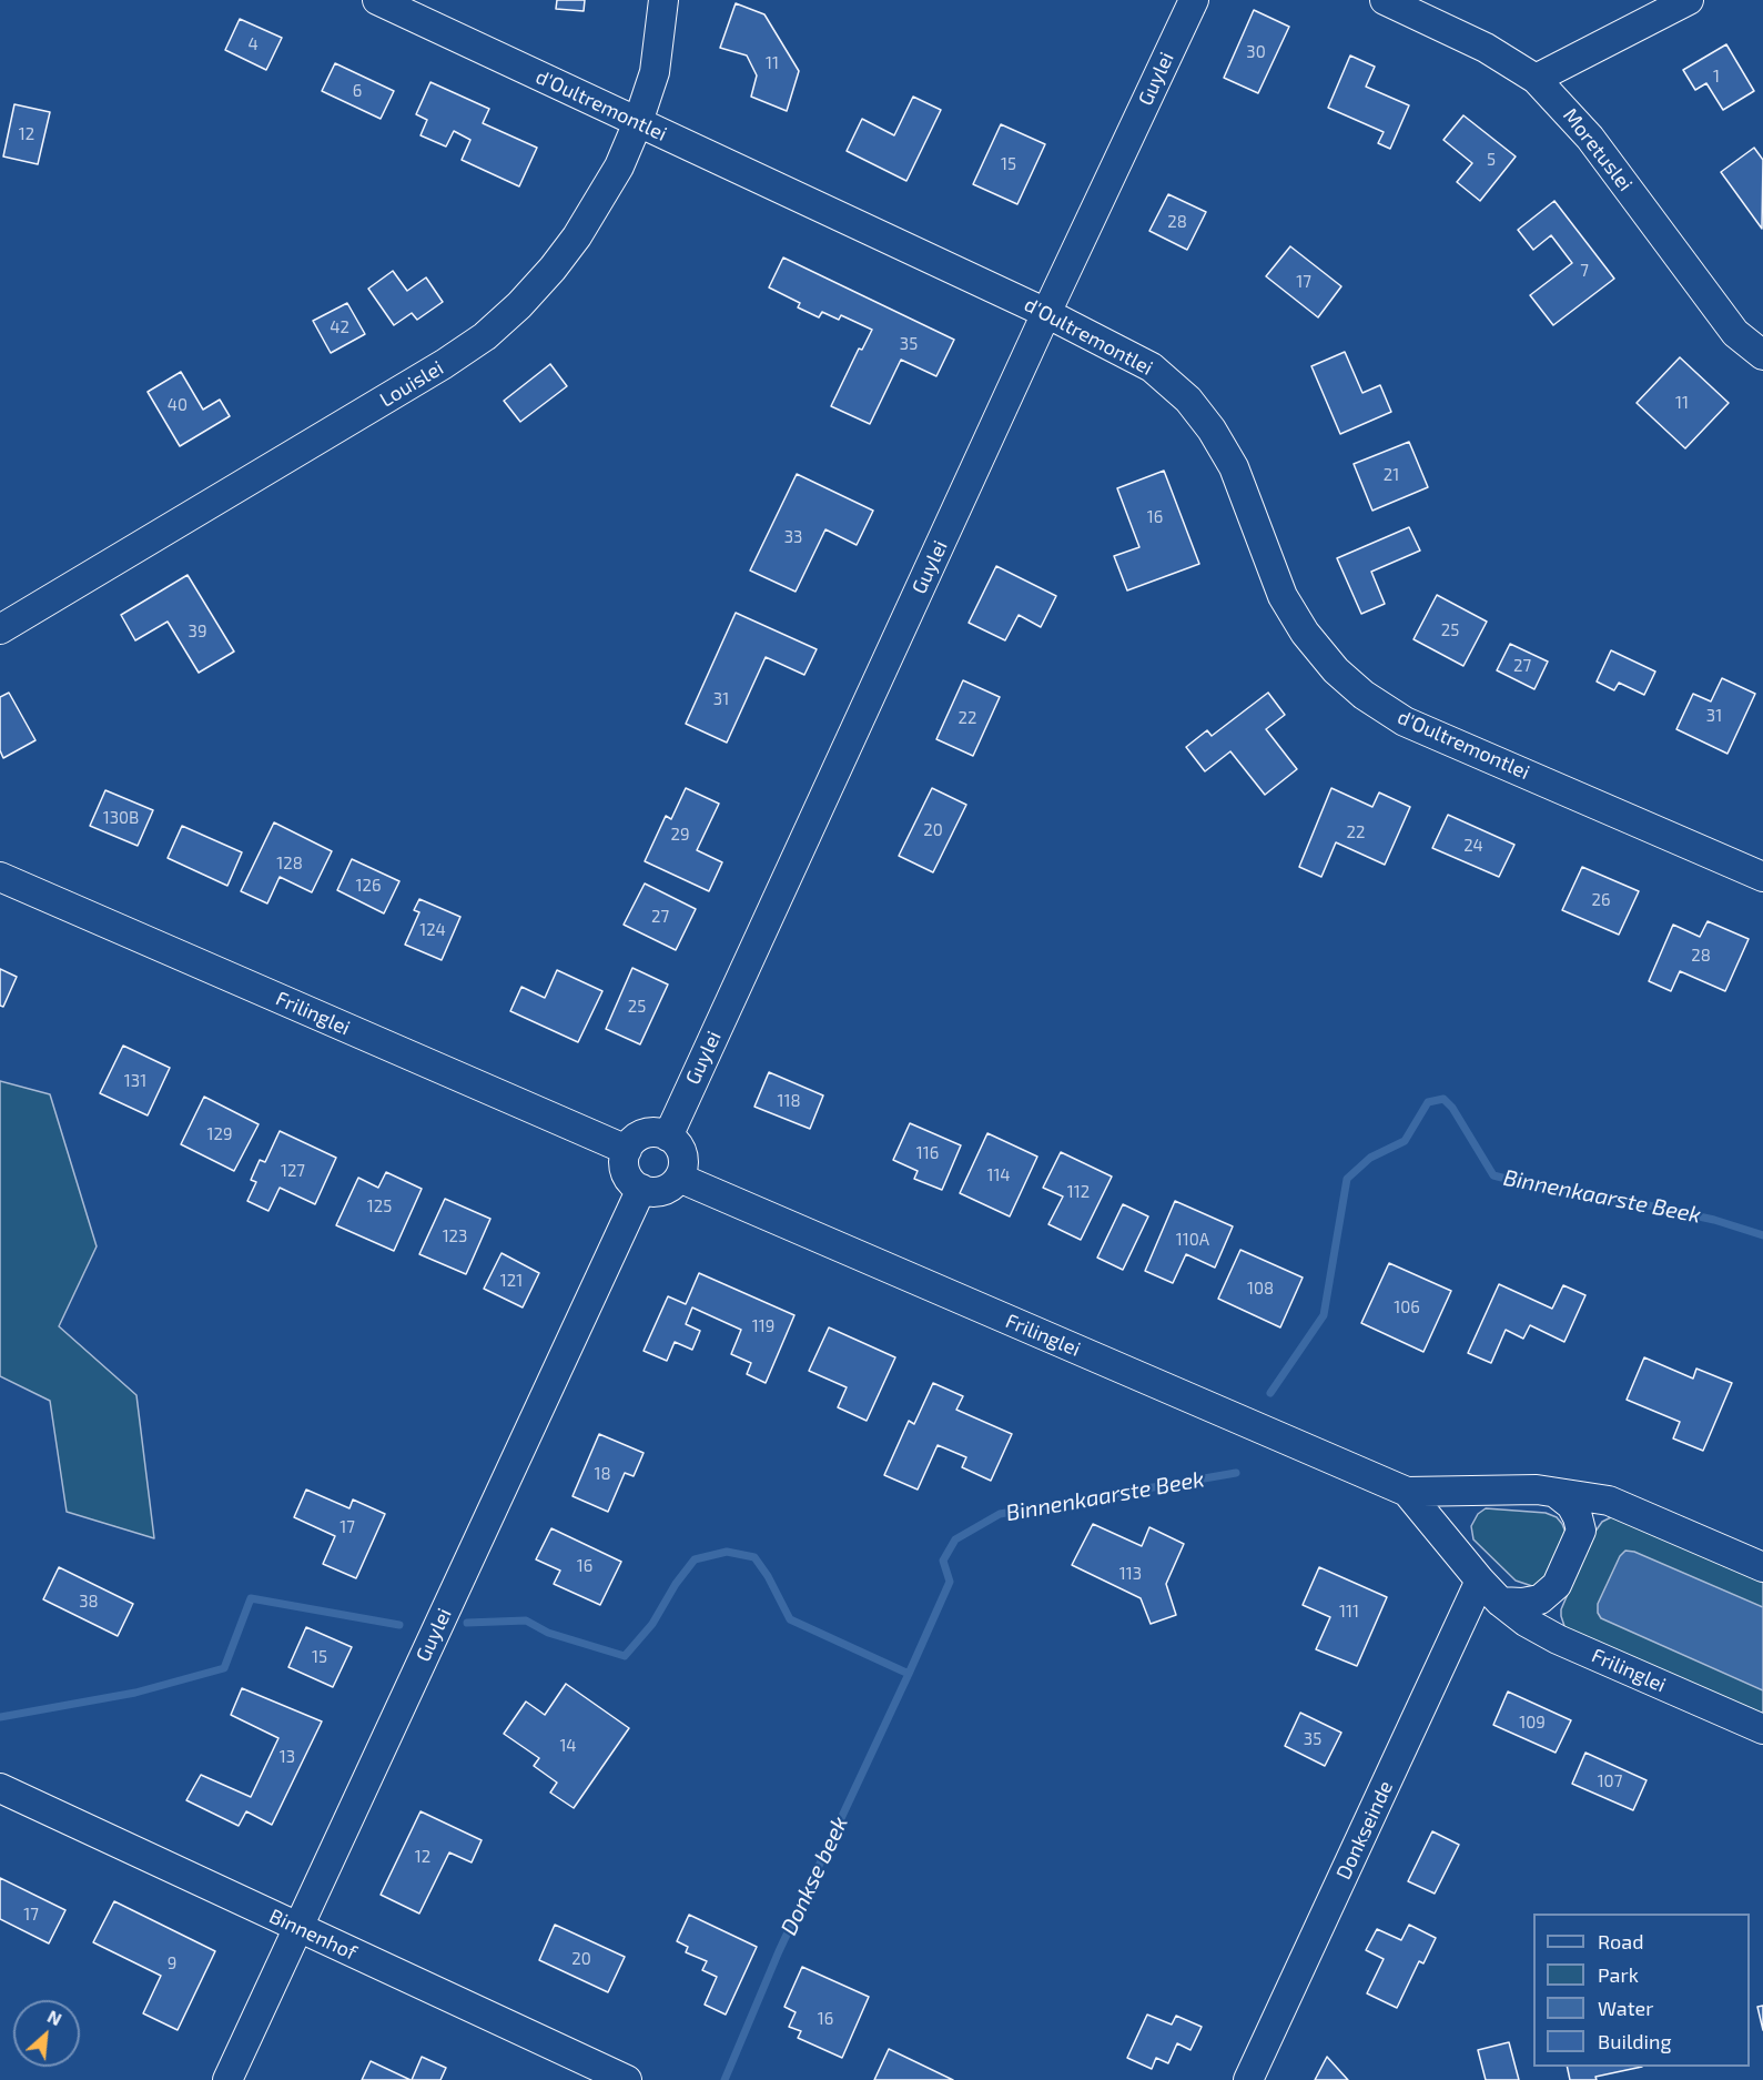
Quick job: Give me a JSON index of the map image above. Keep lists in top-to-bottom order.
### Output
{
  "streets": {
    "street": [
      "Guylei",
      "d'Oultremontlei",
      "Moretuslei",
      "Louislei",
      "Frilinglei",
      "Donkseinde",
      "Binnenhof"
    ]
  },
  "crossings": [
    ["Guylei", "d'Oultremontlei"],
    ["Guylei", "Frilinglei"],
    ["Guylei", "Binnenhof"],
    ["d'Oultremontlei", "Louislei"],
    ["Frilinglei", "Donkseinde"]
  ],
  "water": ["Binnenkaarste Beek", "Donkse beek"],
  "house_numbers": [
    "4",
    "30",
    "11",
    "1",
    "6",
    "12",
    "5",
    "15",
    "28",
    "7",
    "17",
    "42",
    "35",
    "11",
    "40",
    "21",
    "16",
    "33",
    "25",
    "39",
    "27",
    "31",
    "31",
    "22",
    "130B",
    "20",
    "22",
    "29",
    "24",
    "128",
    "126",
    "26",
    "27",
    "124",
    "28",
    "25",
    "131",
    "118",
    "129",
    "116",
    "127",
    "114",
    "112",
    "125",
    "123",
    "110A",
    "121",
    "108",
    "106",
    "119",
    "18",
    "17",
    "16",
    "113",
    "38",
    "111",
    "15",
    "109",
    "35",
    "14",
    "13",
    "107",
    "12",
    "17",
    "20",
    "9",
    "16"
  ],
  "legend": [
    "Road",
    "Park",
    "Water",
    "Building"
  ],
  "north": "top right"
}
